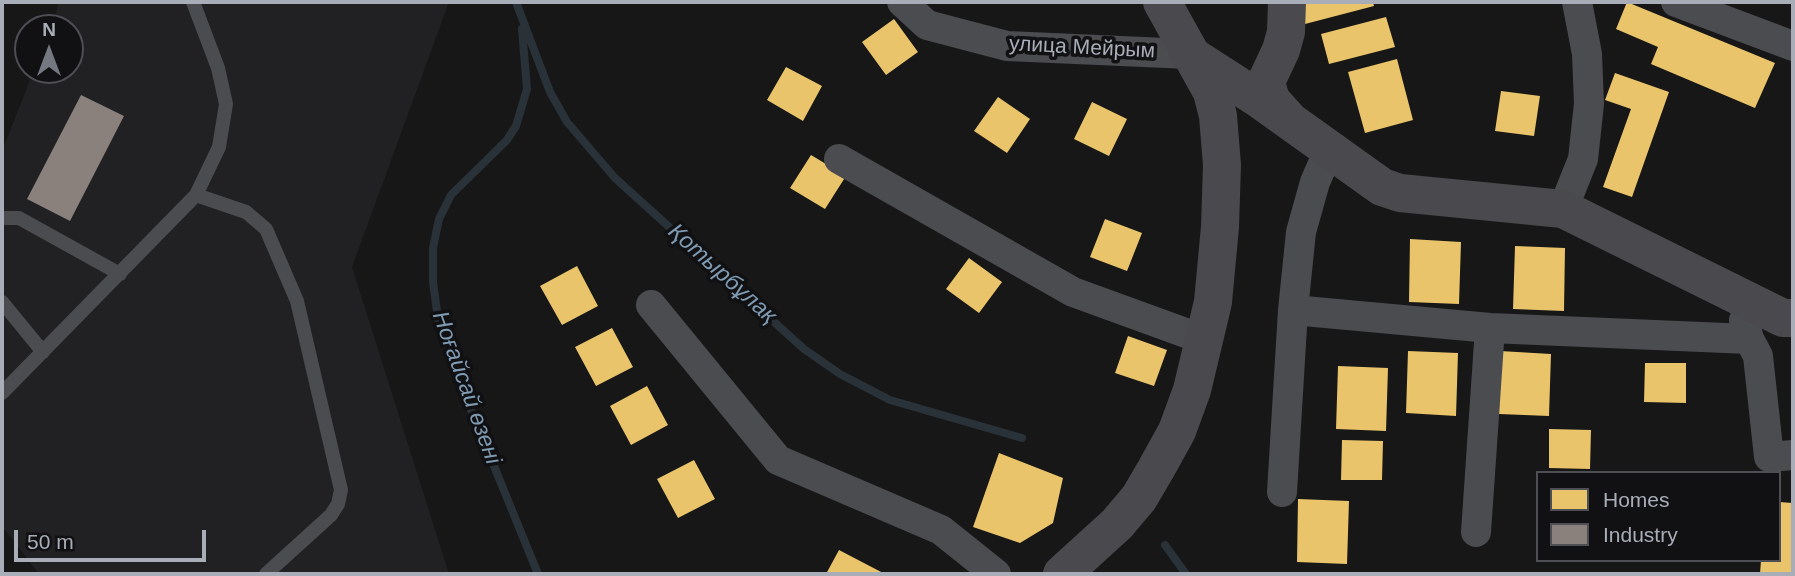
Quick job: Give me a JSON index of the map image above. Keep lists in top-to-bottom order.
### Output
{
  "streets": {
    "street": ["улица Мейрым"]
  },
  "water": ["Қотырбұлақ", "Ноғайсай өзені"],
  "legend": ["Homes", "Industry"],
  "scale_bar": "50 m",
  "north": "top"
}
